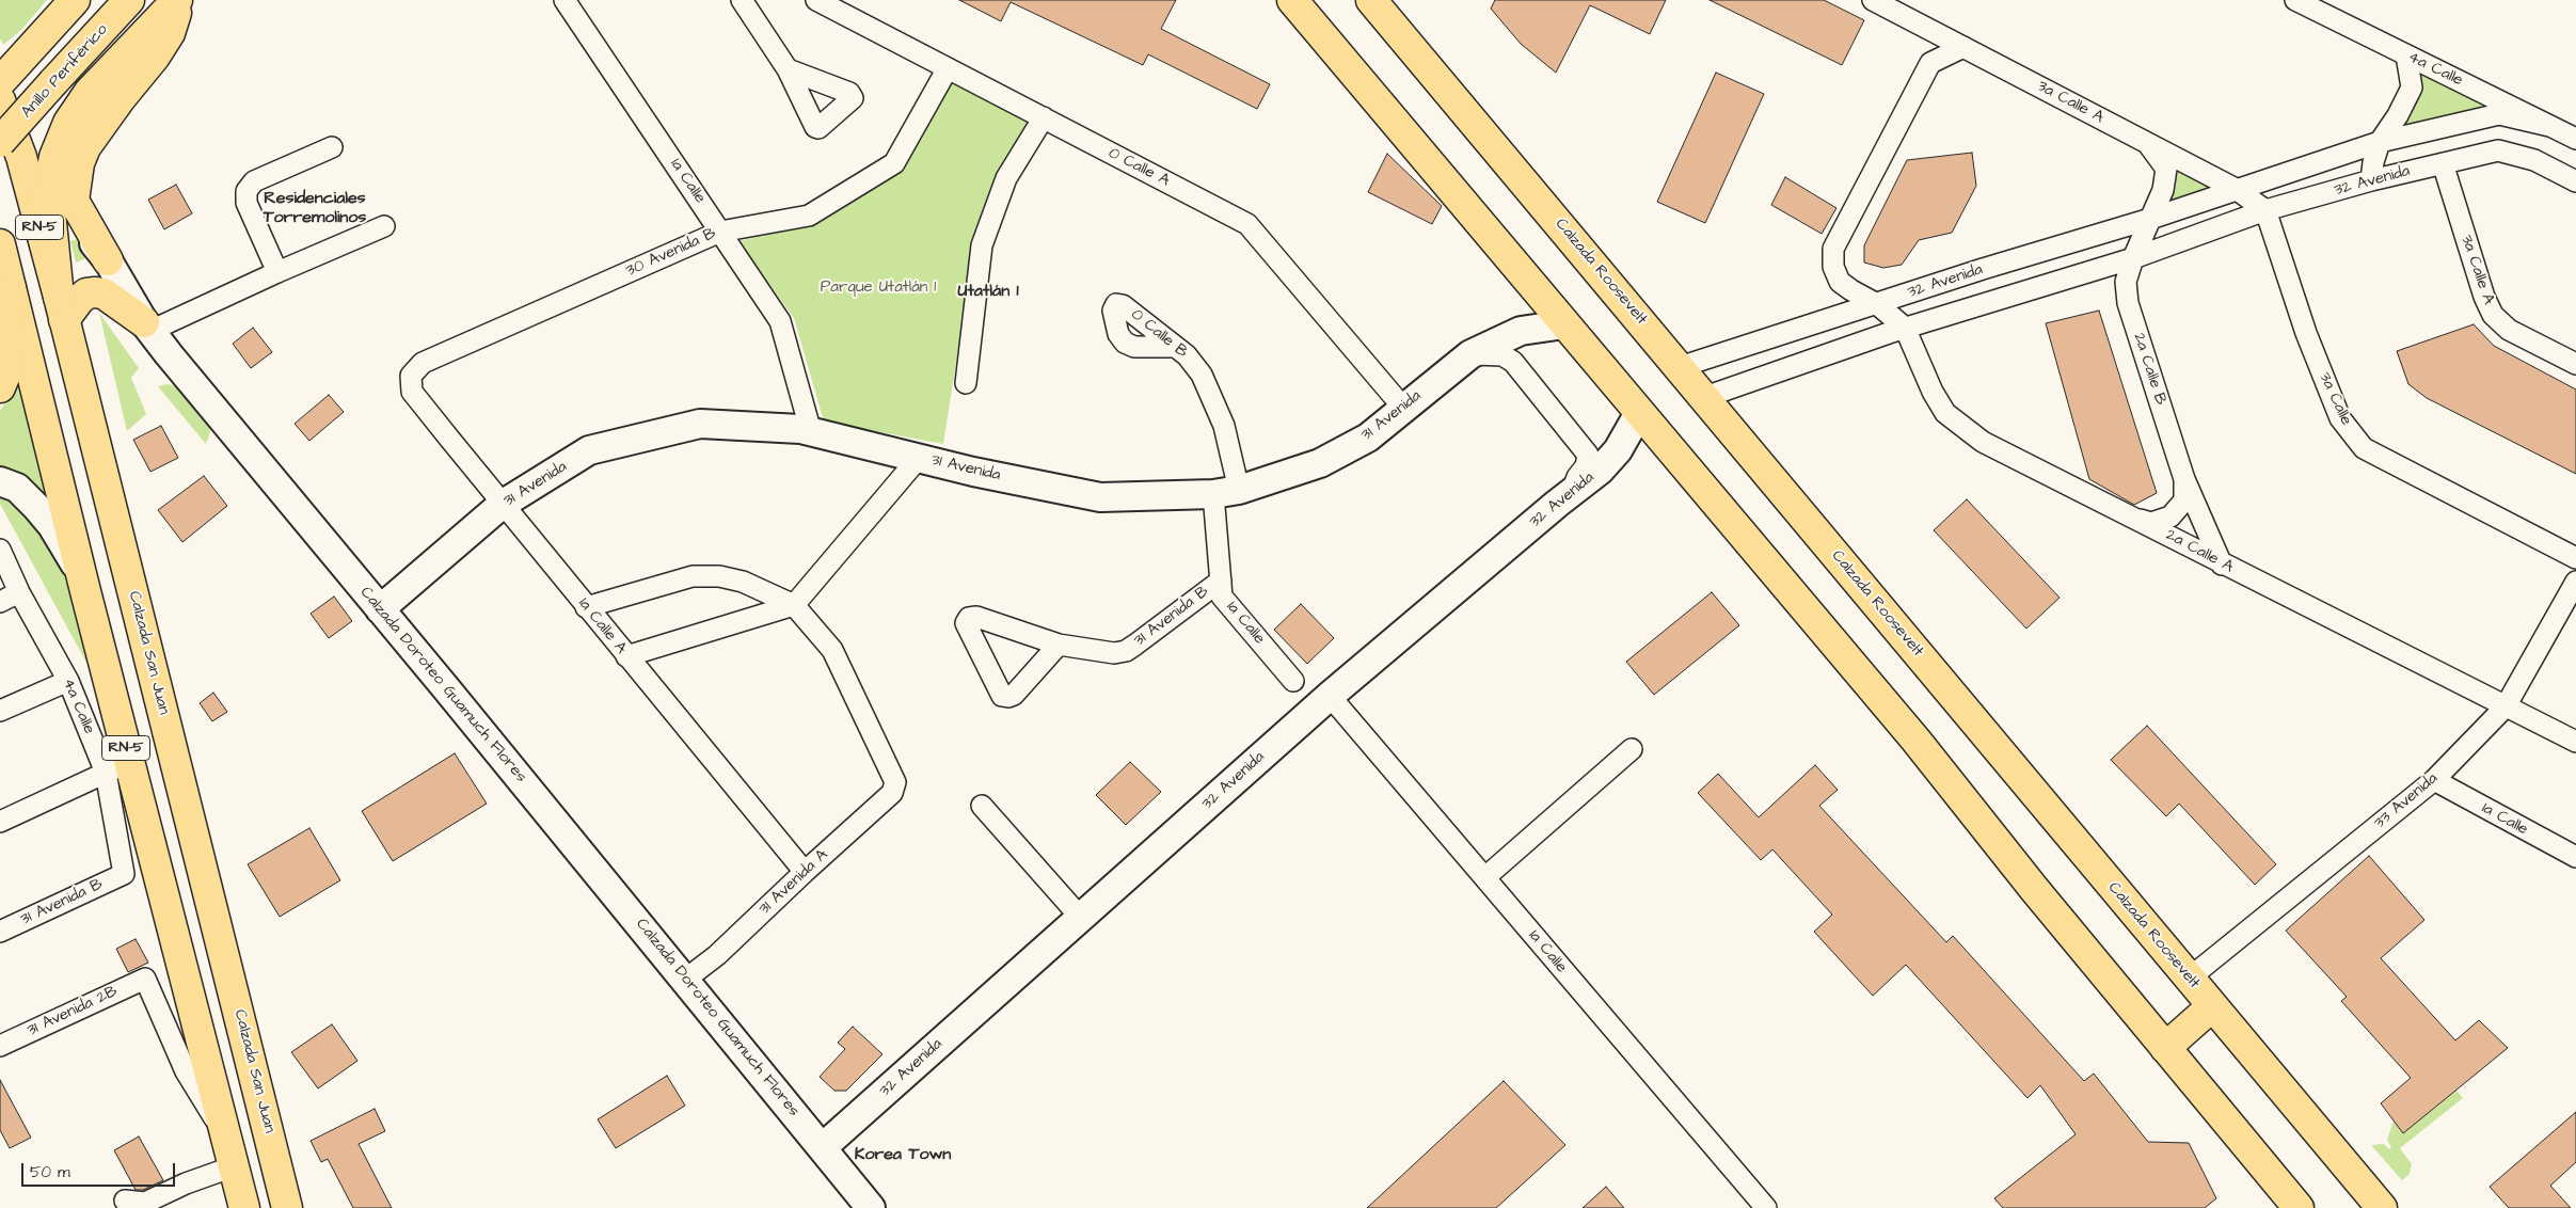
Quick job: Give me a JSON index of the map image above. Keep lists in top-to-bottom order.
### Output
{
  "streets": {
    "main road": [
      "Anillo Periférico",
      "RN-5",
      "Calzada Roosevelt",
      "Calzada San Juan"
    ],
    "street": [
      "4a Calle",
      "3a Calle A",
      "0 Calle A",
      "1a Calle",
      "32 Avenida",
      "30 Avenida B",
      "0 Calle B",
      "2a Calle B",
      "3a Calle",
      "31 Avenida",
      "2a Calle A",
      "31 Avenida B",
      "1a Calle A",
      "Calzada Doroteo Guamuch Flores",
      "33 Avenida",
      "31 Avenida A",
      "31 Avenida 2B"
    ]
  },
  "crossings": [
    ["4a Calle", "32 Avenida"],
    ["4a Calle", "RN-5"],
    ["4a Calle", "31 Avenida B"],
    ["Anillo Periférico", "Calzada San Juan"],
    ["Anillo Periférico", "Calzada Doroteo Guamuch Flores"],
    ["3a Calle A", "32 Avenida"],
    ["3a Calle A", "3a Calle"],
    ["0 Calle A", "30 Avenida B"],
    ["0 Calle A", "31 Avenida"],
    ["1a Calle", "32 Avenida"],
    ["1a Calle", "30 Avenida B"],
    ["1a Calle", "0 Calle B"],
    ["1a Calle", "31 Avenida"],
    ["1a Calle", "31 Avenida B"],
    ["1a Calle", "33 Avenida"],
    ["32 Avenida", "Calzada Roosevelt"],
    ["32 Avenida", "2a Calle B"],
    ["32 Avenida", "3a Calle"],
    ["32 Avenida", "2a Calle A"],
    ["32 Avenida", "Calzada Doroteo Guamuch Flores"],
    ["RN-5", "31 Avenida 2B"],
    ["30 Avenida B", "1a Calle A"],
    ["Calzada Roosevelt", "33 Avenida"],
    ["0 Calle B", "31 Avenida"],
    ["2a Calle B", "2a Calle A"],
    ["31 Avenida", "1a Calle A"],
    ["31 Avenida", "Calzada Doroteo Guamuch Flores"],
    ["2a Calle A", "33 Avenida"],
    ["1a Calle A", "31 Avenida A"],
    ["Calzada San Juan", "Calzada Doroteo Guamuch Flores"],
    ["Calzada Doroteo Guamuch Flores", "31 Avenida A"]
  ],
  "districts": ["Residenciales Torremolinos", "Utatlán 1", "Korea Town"],
  "parks": ["Parque Utatlán 1"],
  "scale_bar": "50 m"
}
